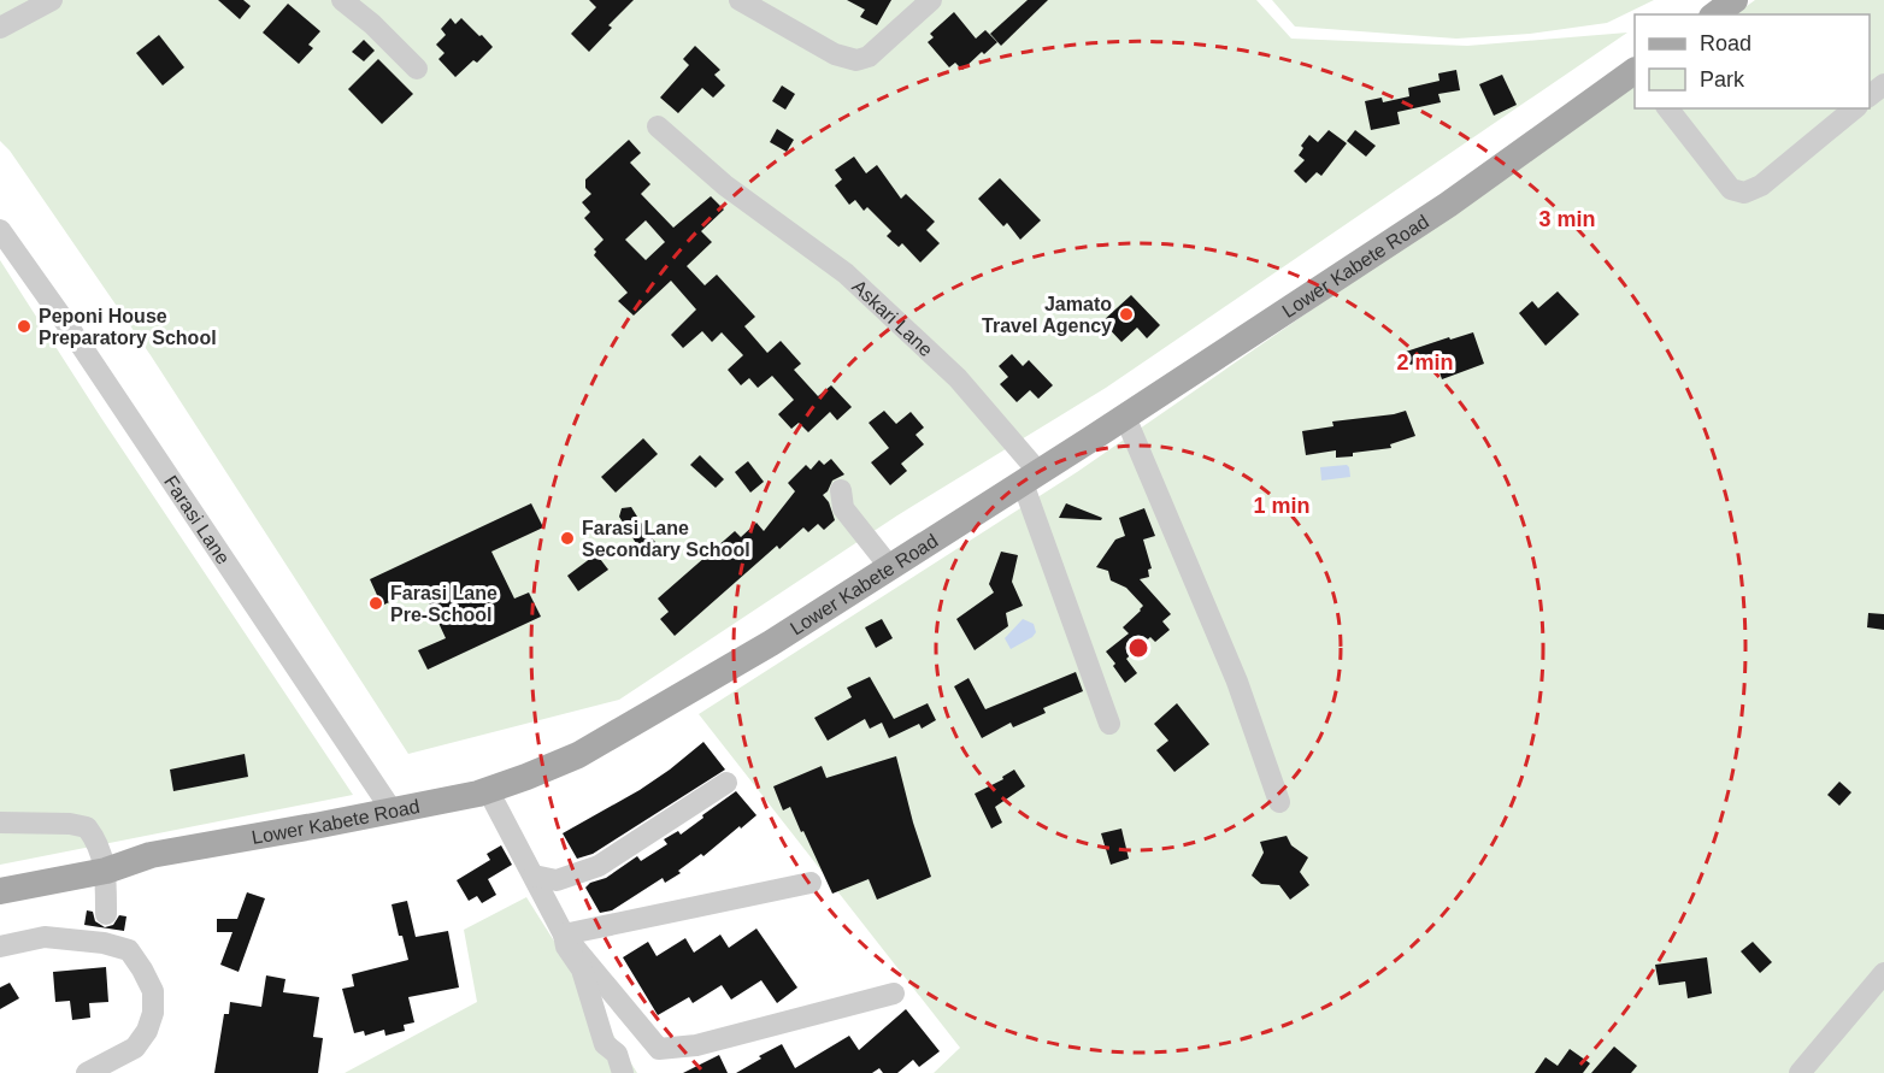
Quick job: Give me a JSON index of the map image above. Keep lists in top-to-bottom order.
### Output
{
  "streets": {
    "main road": ["Lower Kabete Road"],
    "street": ["Askari Lane", "Farasi Lane"]
  },
  "crossings": [
    ["Lower Kabete Road", "Askari Lane"],
    ["Lower Kabete Road", "Farasi Lane"]
  ],
  "places": [
    "Jamato Travel Agency",
    "Peponi House Preparatory School",
    "Farasi Lane Secondary School",
    "Farasi Lane Pre-School"
  ],
  "legend": ["Road", "Park"],
  "rings": ["3 min", "2 min", "1 min"]
}
